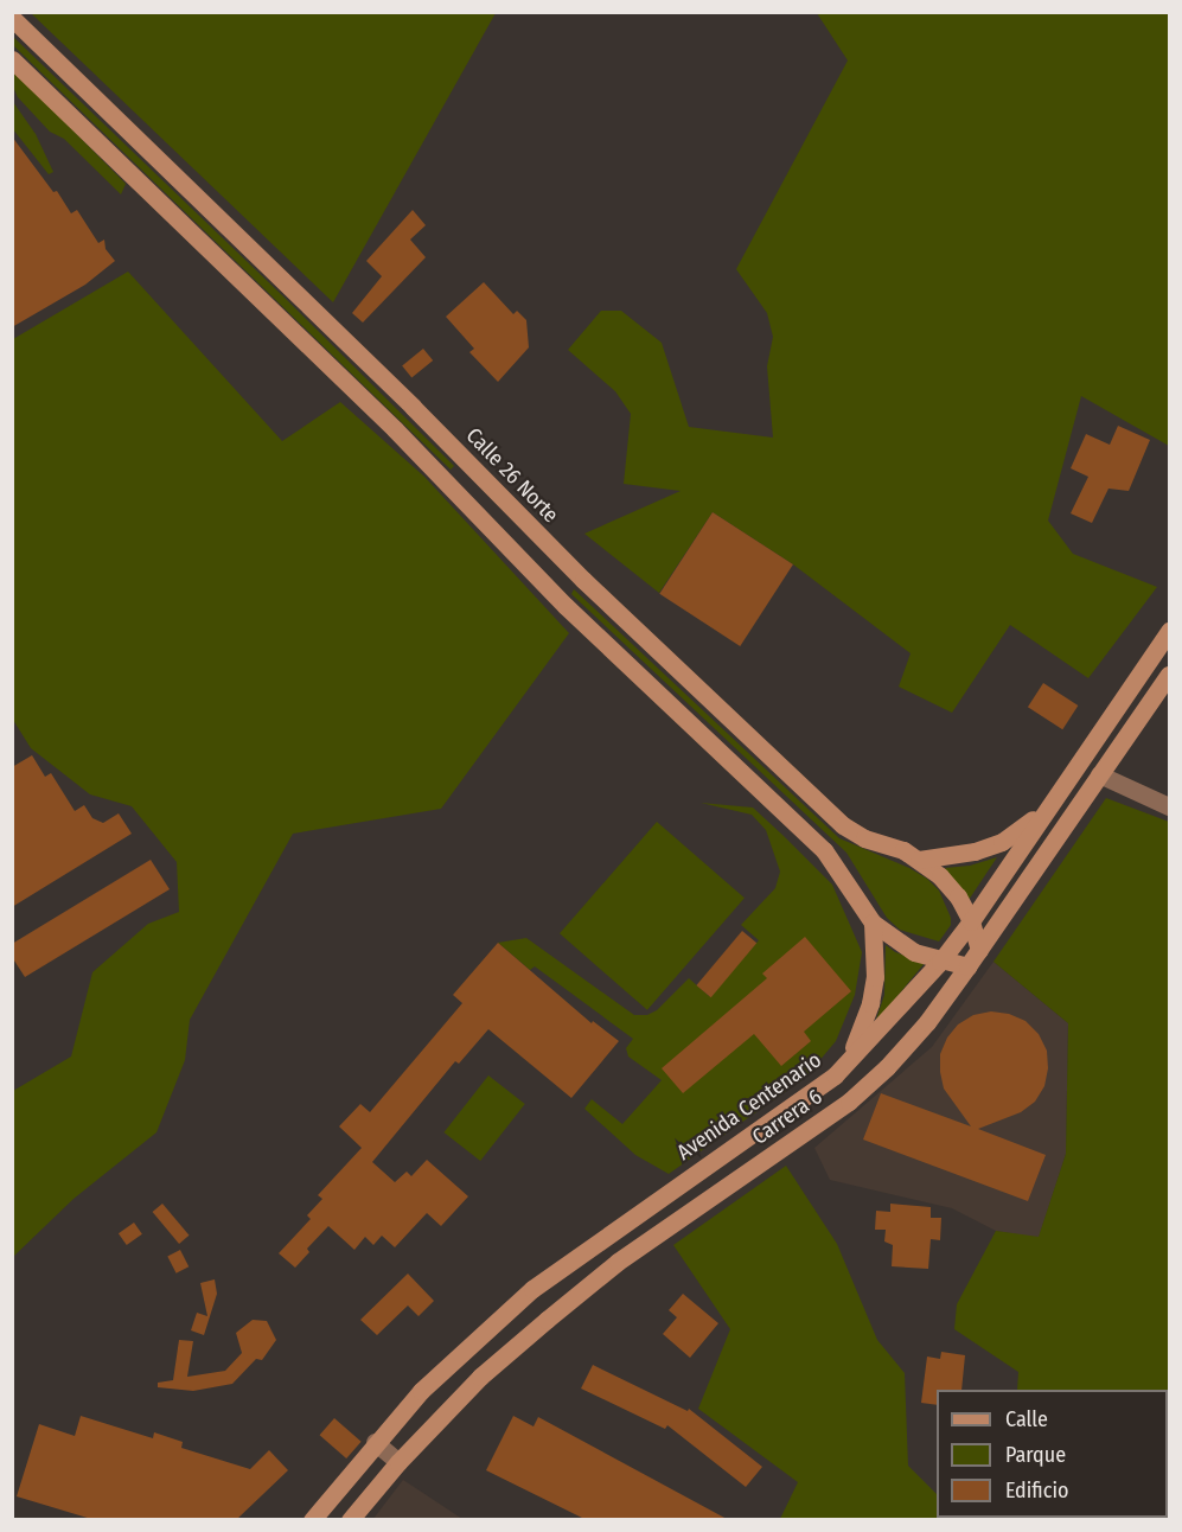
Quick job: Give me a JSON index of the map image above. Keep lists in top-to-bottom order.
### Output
{
  "streets": {
    "main road": ["Calle 26 Norte", "Avenida Centenario", "Carrera 6"]
  },
  "crossings": [
    ["Calle 26 Norte", "Avenida Centenario"],
    ["Calle 26 Norte", "Carrera 6"]
  ],
  "legend": ["Calle", "Parque", "Edificio"]
}
